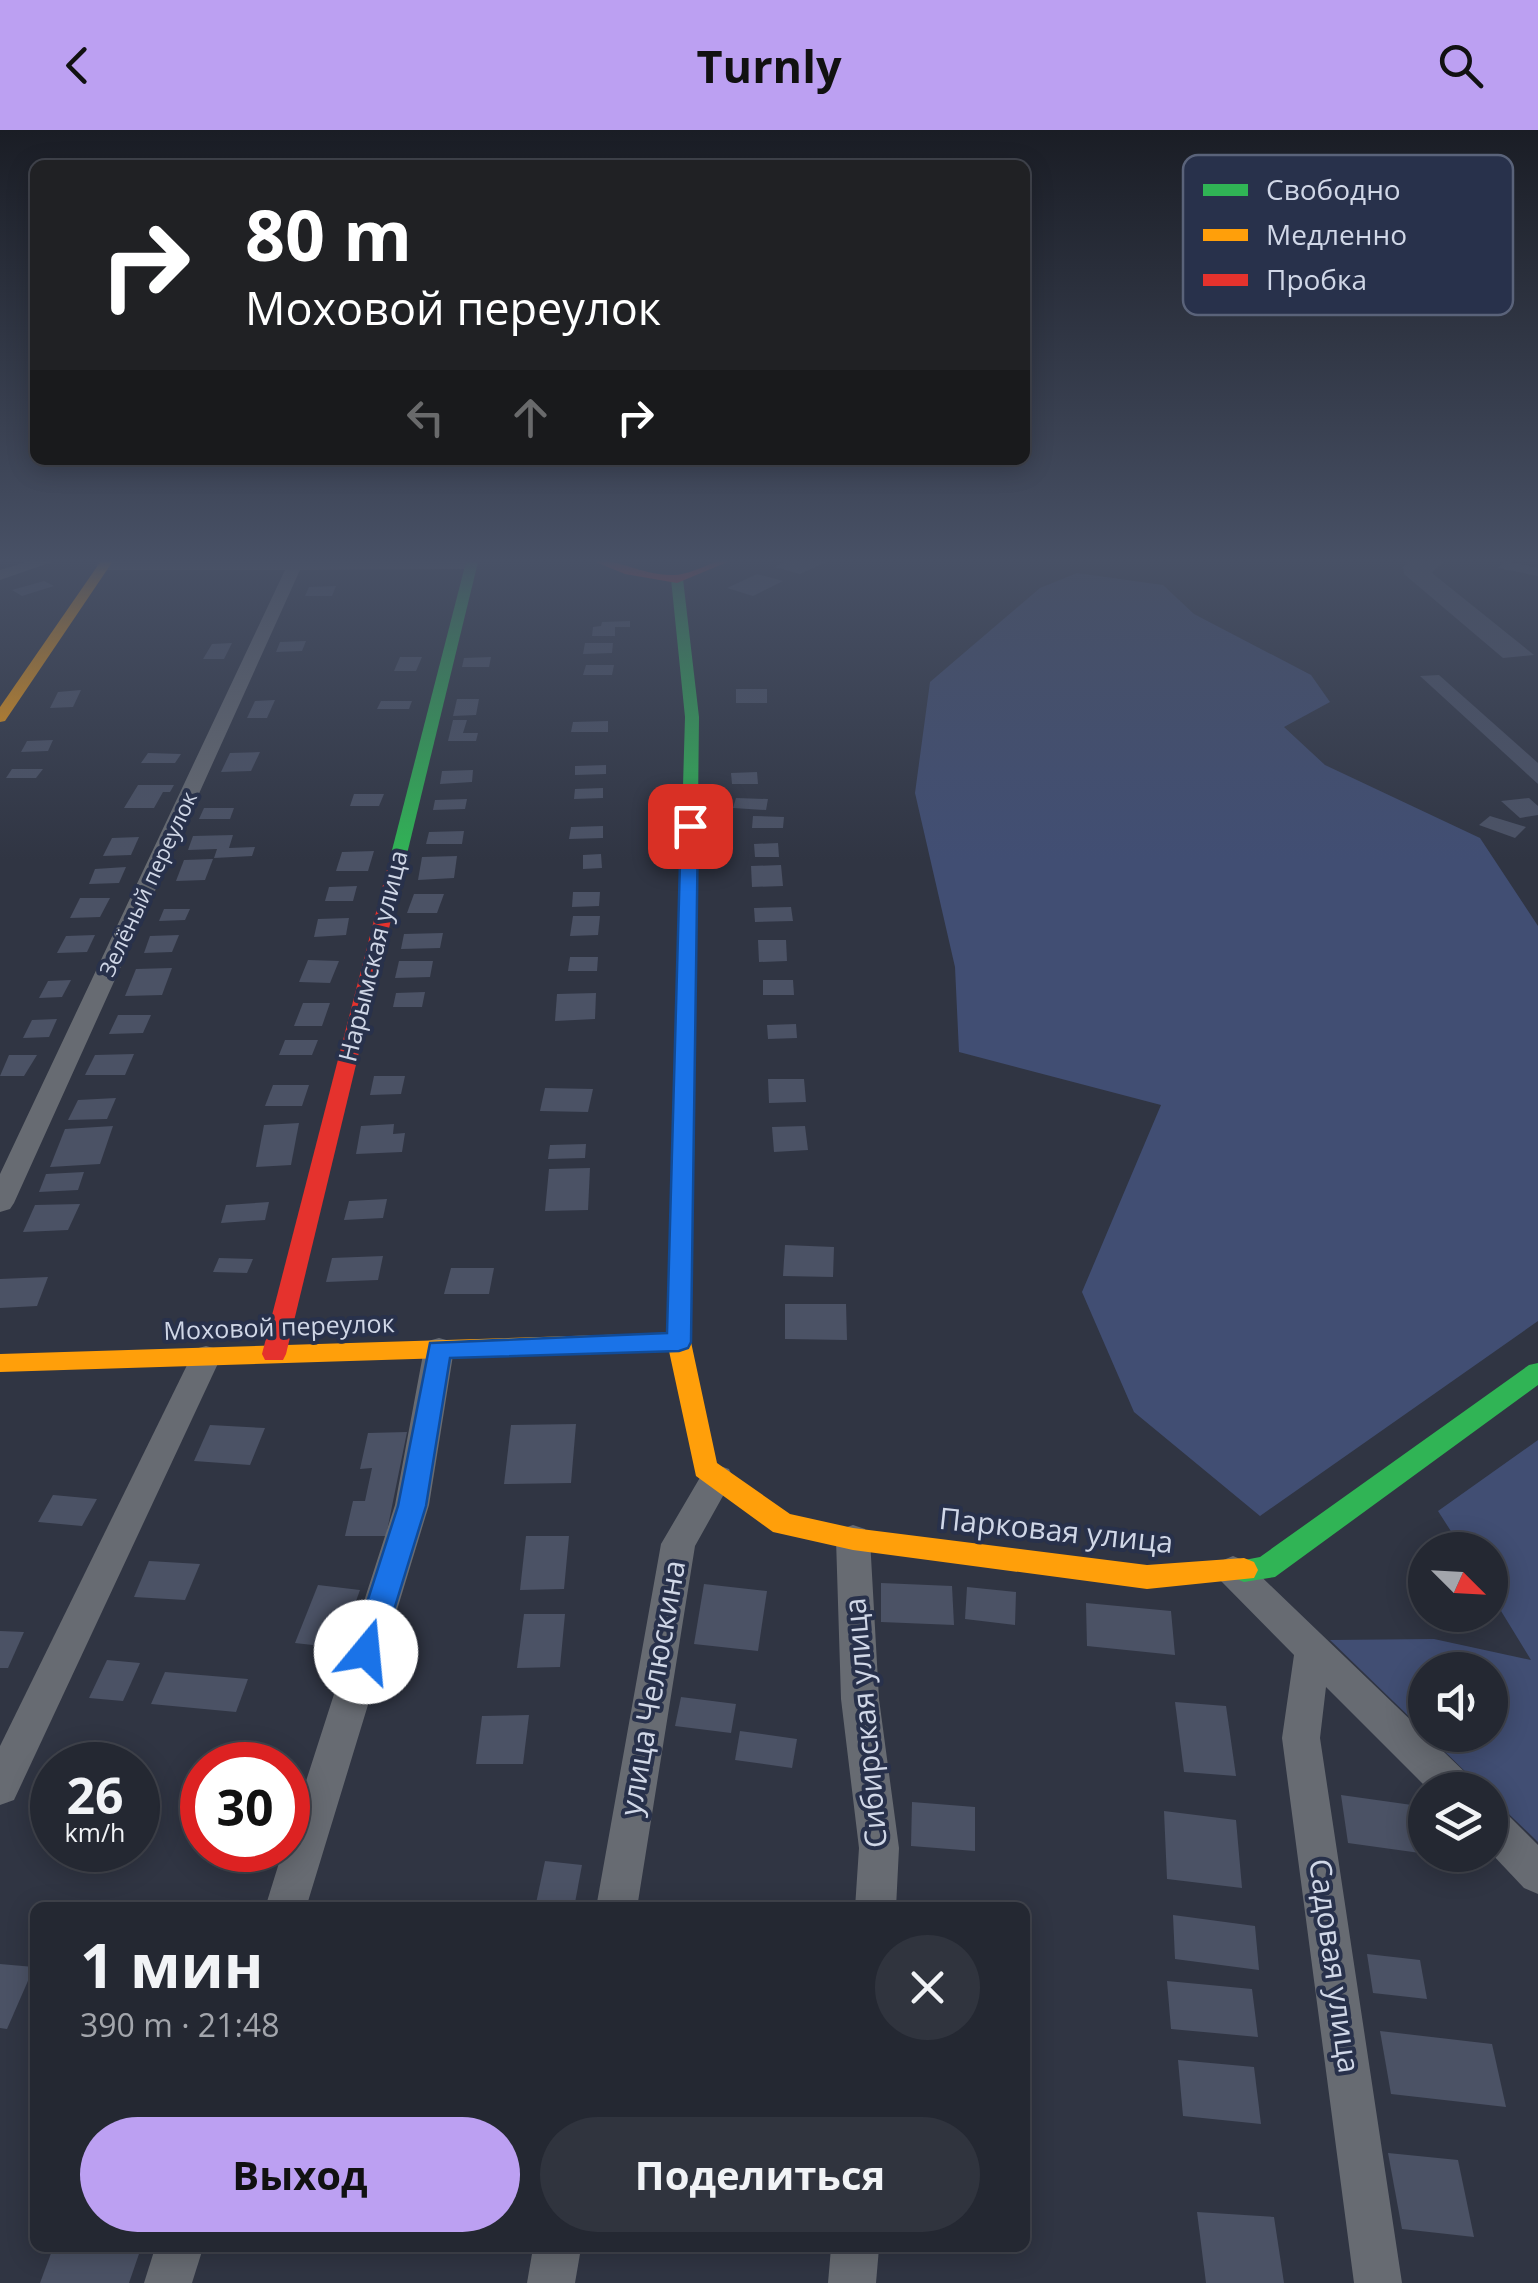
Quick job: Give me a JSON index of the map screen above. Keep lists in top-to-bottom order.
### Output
{
  "streets": {
    "street": [
      "Зелёный переулок",
      "Нарымская улица",
      "Моховой переулок",
      "Парковая улица",
      "улица Челюскина",
      "Сибирская улица",
      "Садовая улица"
    ]
  },
  "crossings": [
    ["Нарымская улица", "Моховой переулок"],
    ["Парковая улица", "улица Челюскина"],
    ["Парковая улица", "Сибирская улица"]
  ],
  "legend": ["Свободно", "Медленно", "Пробка"],
  "north": "bottom right",
  "page": {
    "header": "Turnly",
    "turn": ["80 m", "Моховой переулок"],
    "speed": "26 km/h",
    "limit": "30",
    "heading": ["1 мин", "390 m · 21:48"],
    "buttons": ["Выход", "Поделиться"]
  }
}
